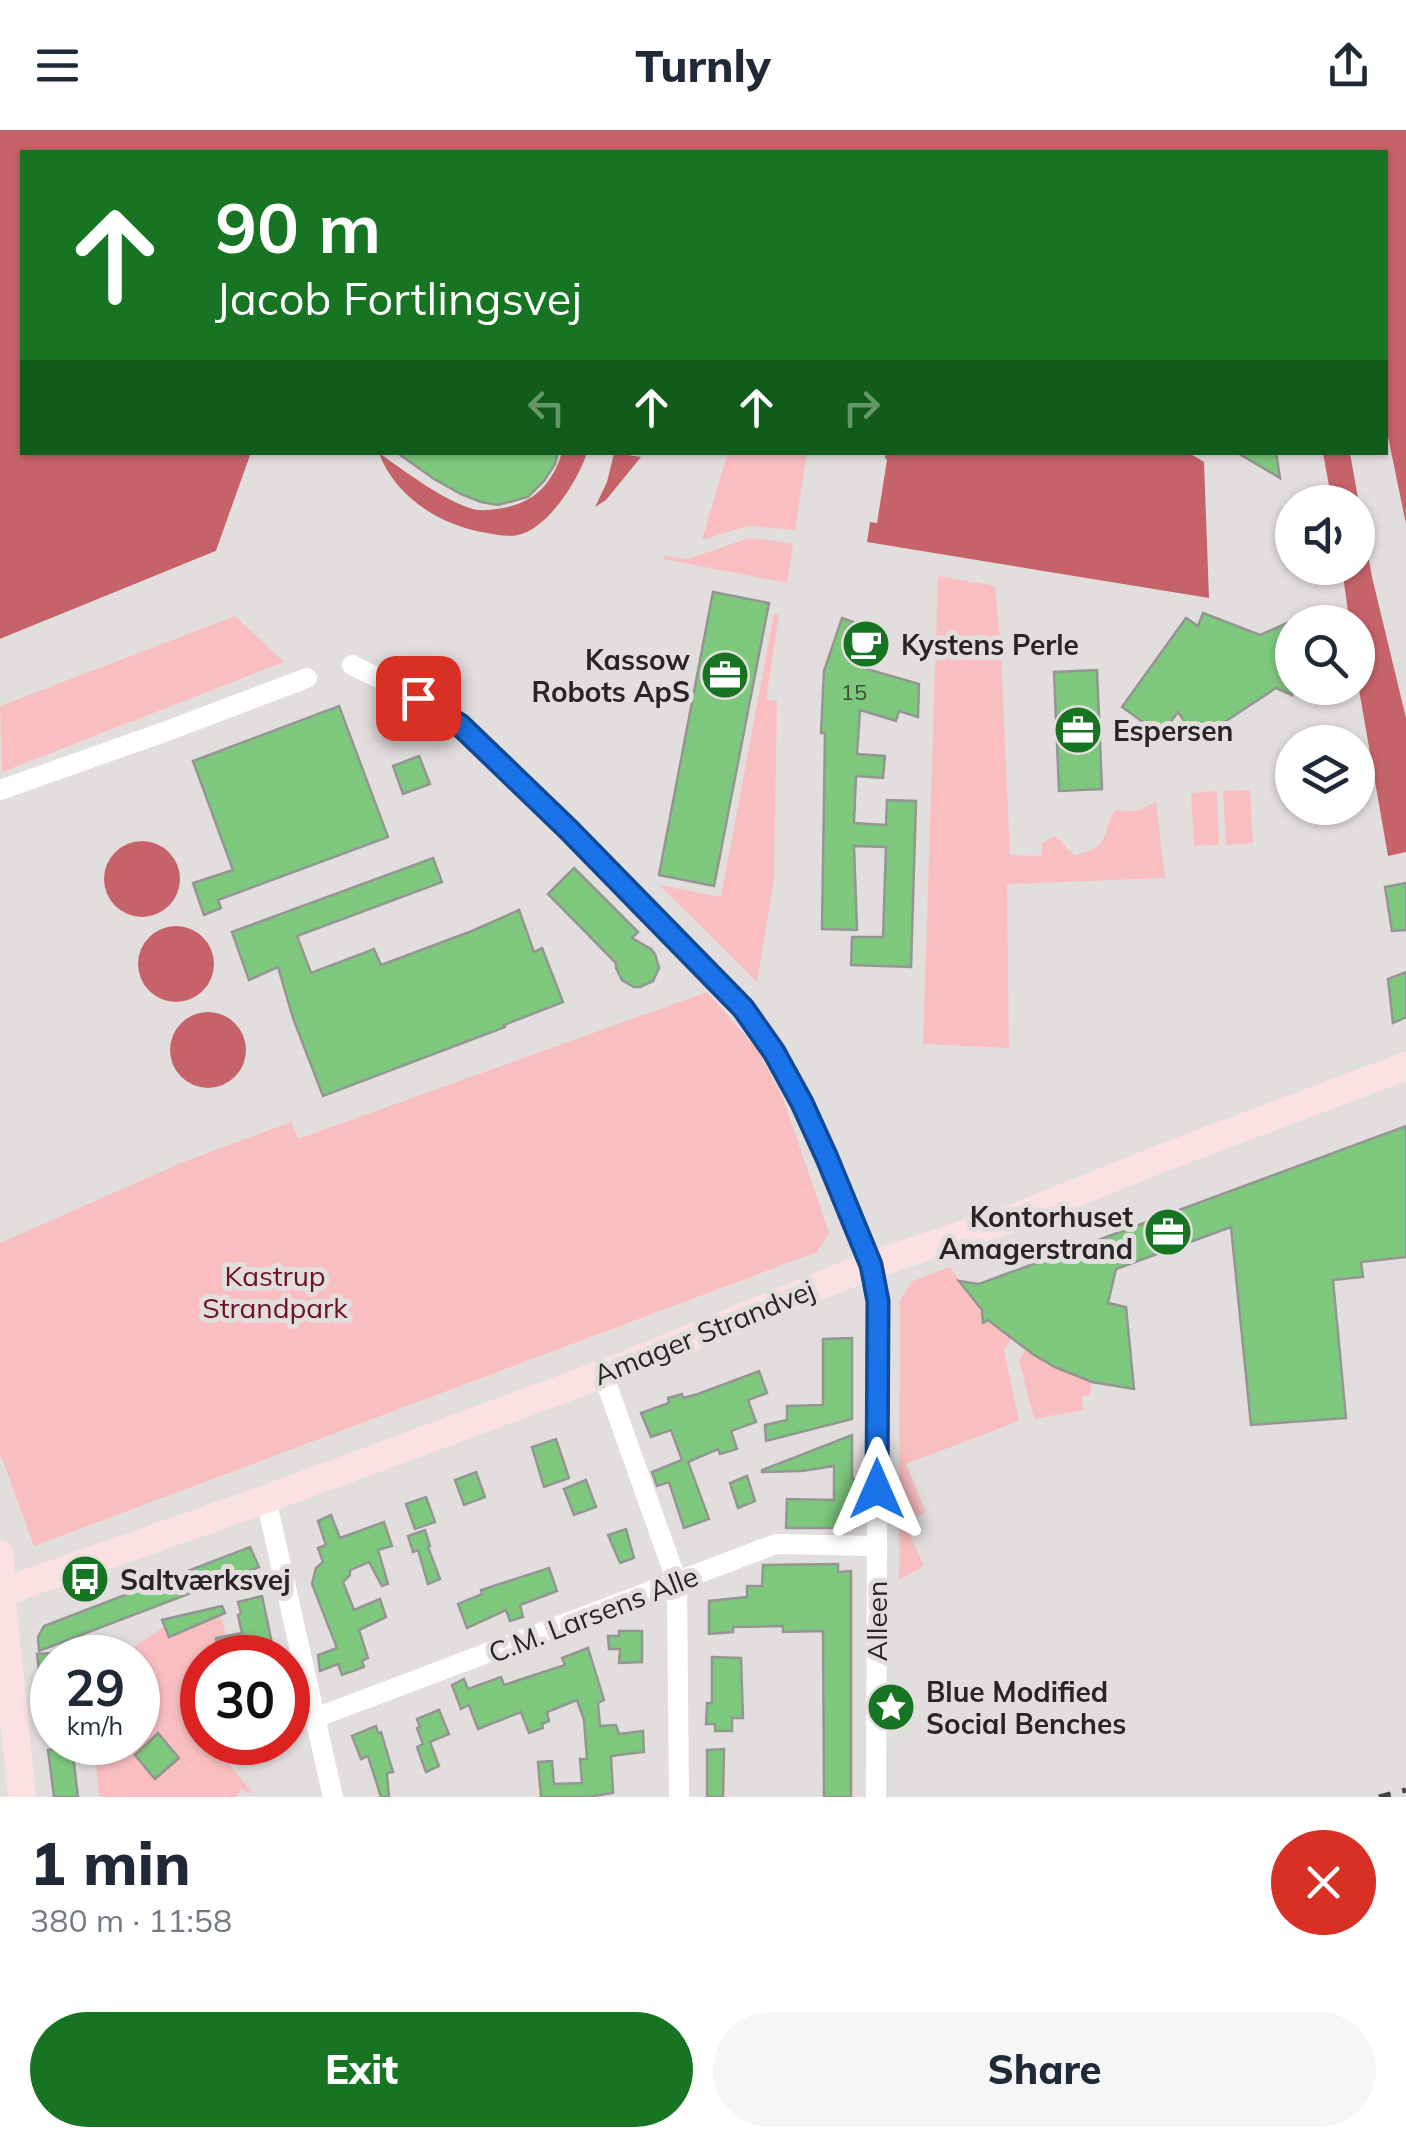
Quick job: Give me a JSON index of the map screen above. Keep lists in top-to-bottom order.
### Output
{
  "streets": {
    "street": ["Amager Strandvej", "C.M. Larsens Alle", "Alleen"]
  },
  "crossings": [
    ["Amager Strandvej", "Alleen"],
    ["C.M. Larsens Alle", "Alleen"]
  ],
  "parks": ["Kastrup Strandpark"],
  "places": {
    "cafe": ["Kystens Perle"],
    "office": ["Kassow Robots ApS", "Espersen", "Kontorhuset Amagerstrand"],
    "bus stop": ["Saltværksvej"],
    "place": ["Blue Modified Social Benches"]
  },
  "house_numbers": ["15"],
  "page": {
    "header": "Turnly",
    "turn": ["90 m", "Jacob Fortlingsvej"],
    "speed": "29 km/h",
    "limit": "30",
    "heading": ["1 min", "380 m · 11:58"],
    "buttons": ["Exit", "Share"]
  }
}
